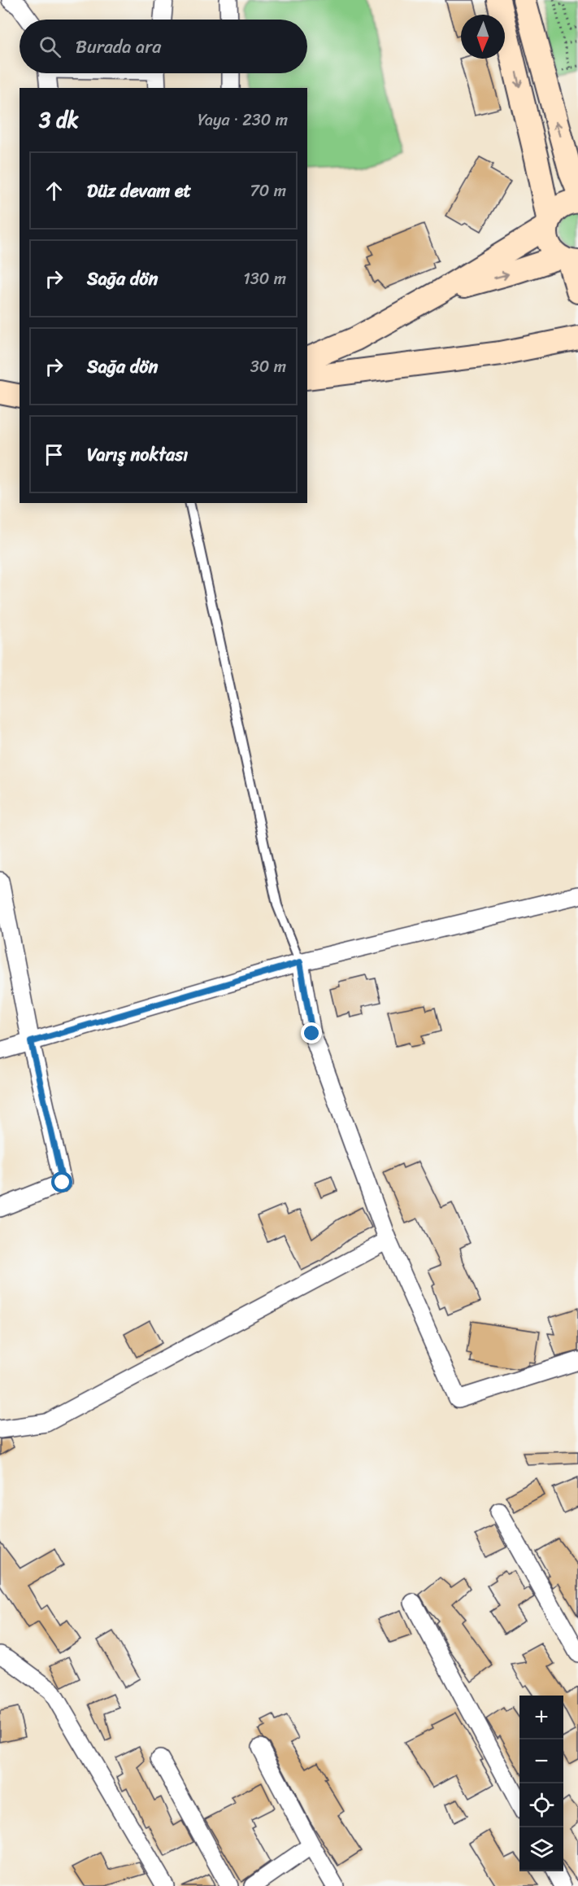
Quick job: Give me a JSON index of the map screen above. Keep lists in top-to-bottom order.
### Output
{
  "north": "bottom",
  "page": {
    "search": "Burada ara",
    "heading": ["3 dk", "Yaya · 230 m"],
    "list": [
      ["Düz devam et", "70 m"],
      ["Sağa dön", "130 m"],
      ["Sağa dön", "30 m"],
      "Varış noktası"
    ],
    "map_buttons": ["+", "−"]
  }
}
